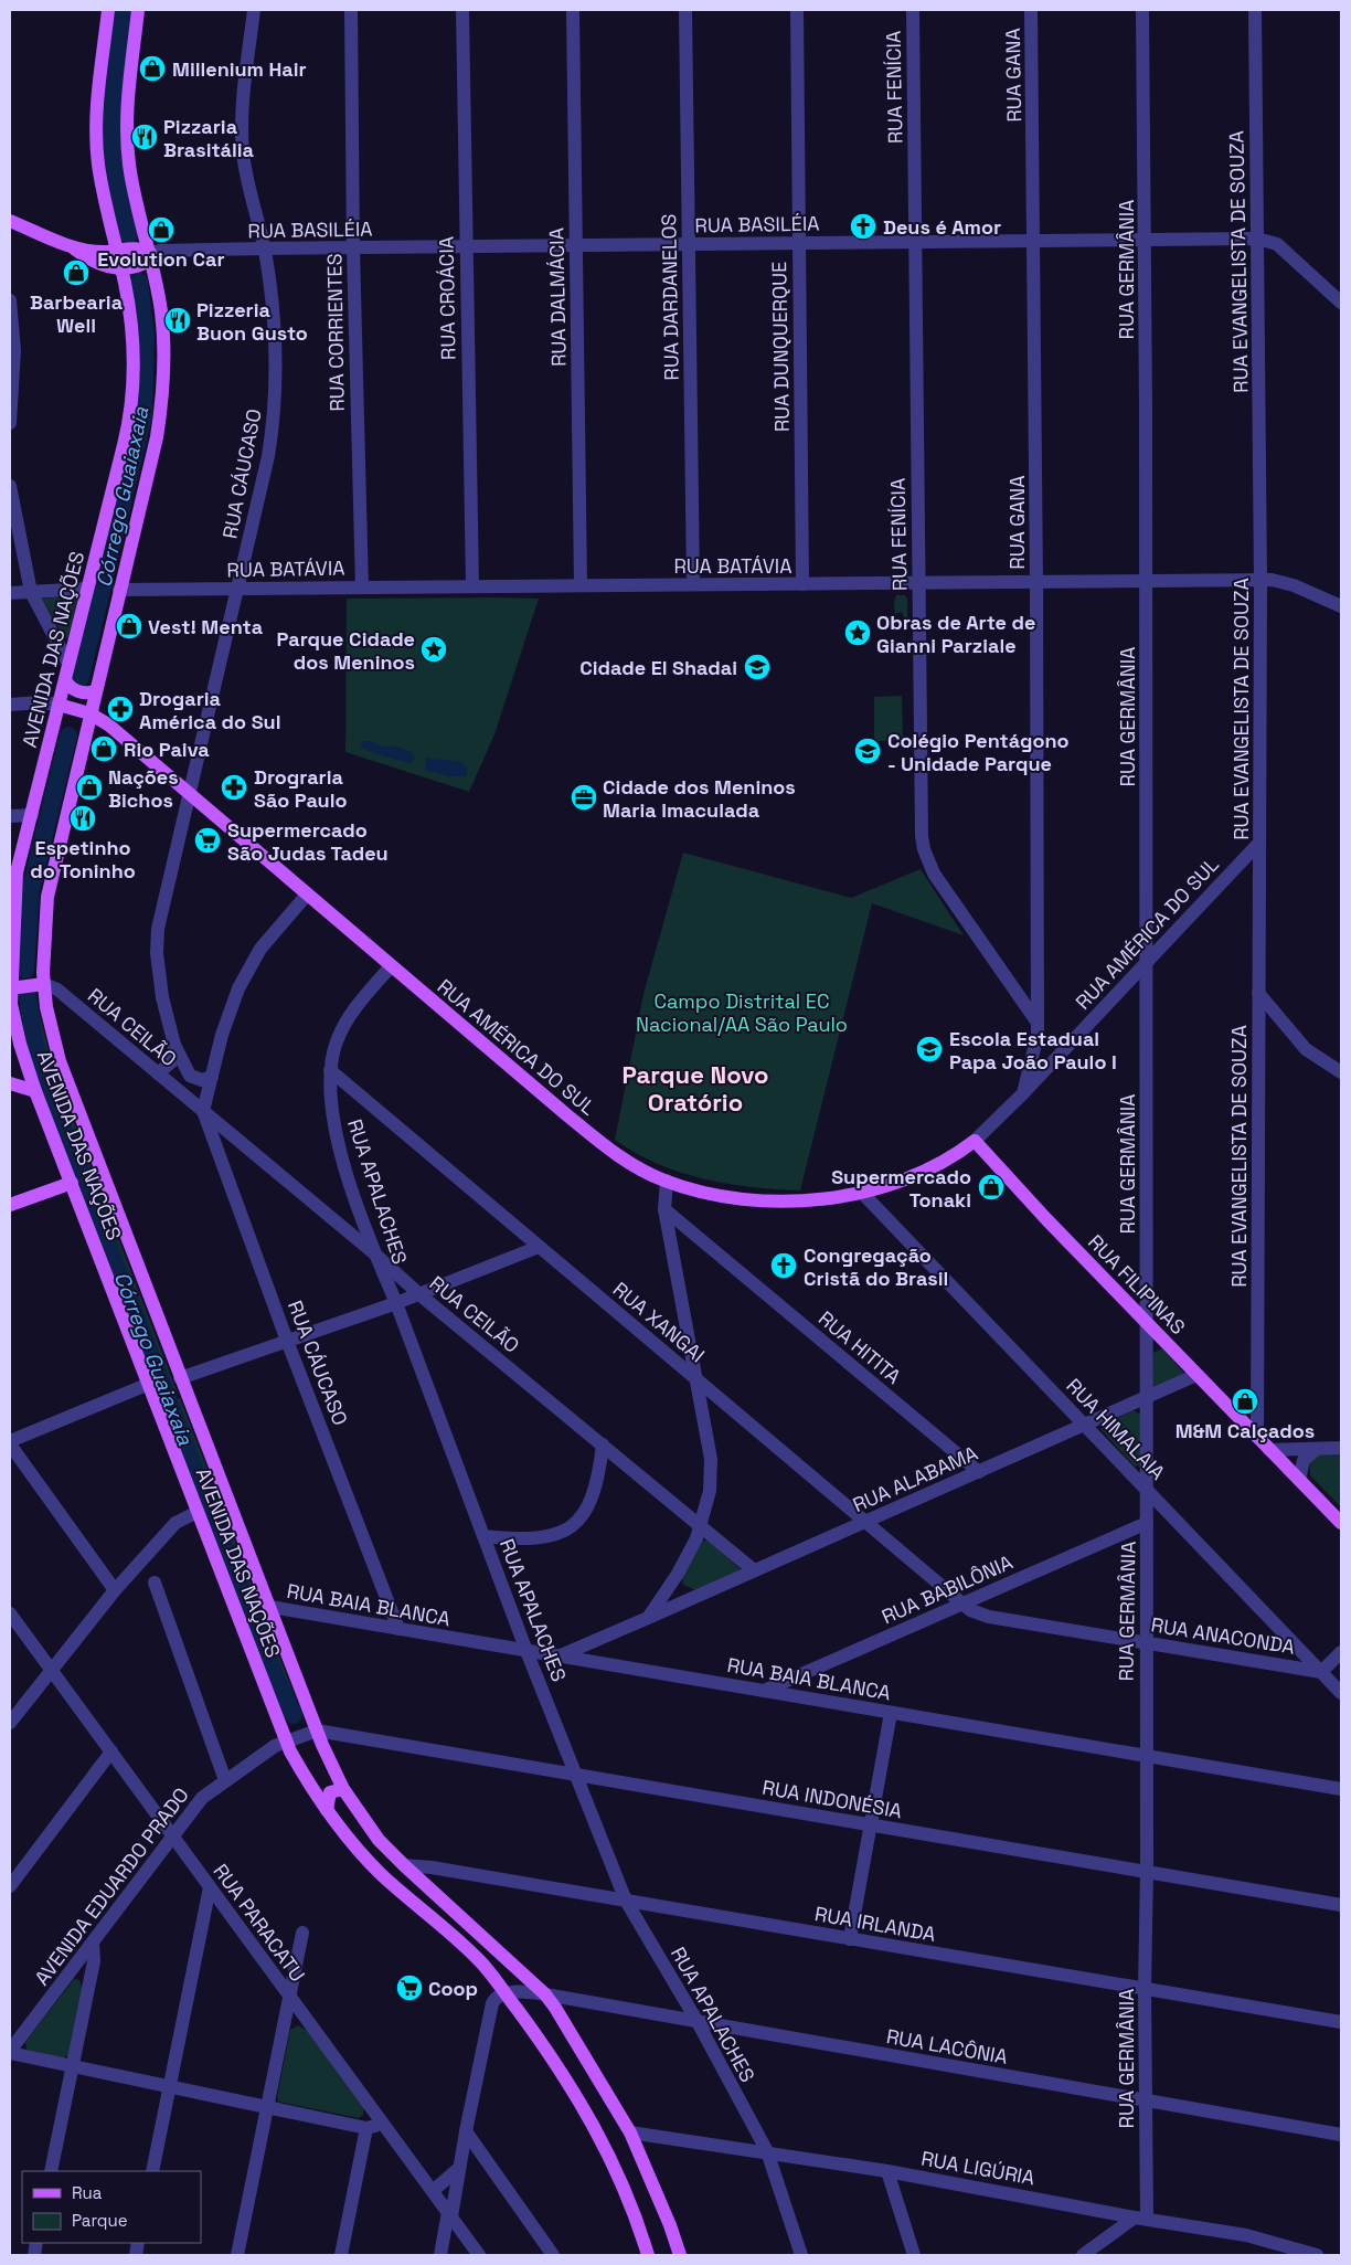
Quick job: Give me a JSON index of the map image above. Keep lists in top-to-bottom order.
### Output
{
  "streets": {
    "main road": ["AVENIDA DAS NAÇÕES", "RUA AMÉRICA DO SUL", "RUA FILIPINAS"],
    "street": [
      "RUA GANA",
      "RUA FENÍCIA",
      "RUA BASILÉIA",
      "RUA EVANGELISTA DE SOUZA",
      "RUA GERMÂNIA",
      "RUA DALMÁCIA",
      "RUA DARDANELOS",
      "RUA CROÁCIA",
      "RUA CORRIENTES",
      "RUA DUNQUERQUE",
      "RUA CÁUCASO",
      "RUA BATÁVIA",
      "RUA CEILÃO",
      "RUA APALACHES",
      "RUA XANGAI",
      "RUA HITITA",
      "RUA HIMALAIA",
      "RUA ALABAMA",
      "RUA BABILÔNIA",
      "RUA BAIA BLANCA",
      "RUA ANACONDA",
      "RUA INDONÉSIA",
      "AVENIDA EDUARDO PRADO",
      "RUA PARACATU",
      "RUA IRLANDA",
      "RUA LACÔNIA",
      "RUA LIGÚRIA"
    ]
  },
  "crossings": [
    ["RUA GANA", "RUA FENÍCIA"],
    ["RUA GANA", "RUA BASILÉIA"],
    ["RUA GANA", "RUA BATÁVIA"],
    ["RUA GANA", "RUA AMÉRICA DO SUL"],
    ["RUA FENÍCIA", "RUA BASILÉIA"],
    ["RUA FENÍCIA", "RUA BATÁVIA"],
    ["RUA BASILÉIA", "RUA EVANGELISTA DE SOUZA"],
    ["RUA BASILÉIA", "RUA GERMÂNIA"],
    ["RUA BASILÉIA", "RUA DALMÁCIA"],
    ["RUA BASILÉIA", "RUA DARDANELOS"],
    ["RUA BASILÉIA", "RUA CROÁCIA"],
    ["RUA BASILÉIA", "RUA CORRIENTES"],
    ["RUA BASILÉIA", "RUA DUNQUERQUE"],
    ["RUA BASILÉIA", "RUA CÁUCASO"],
    ["RUA BASILÉIA", "AVENIDA DAS NAÇÕES"],
    ["RUA EVANGELISTA DE SOUZA", "RUA BATÁVIA"],
    ["RUA EVANGELISTA DE SOUZA", "RUA AMÉRICA DO SUL"],
    ["RUA EVANGELISTA DE SOUZA", "RUA FILIPINAS"],
    ["RUA GERMÂNIA", "RUA BATÁVIA"],
    ["RUA GERMÂNIA", "RUA AMÉRICA DO SUL"],
    ["RUA GERMÂNIA", "RUA FILIPINAS"],
    ["RUA GERMÂNIA", "RUA HIMALAIA"],
    ["RUA GERMÂNIA", "RUA ALABAMA"],
    ["RUA GERMÂNIA", "RUA BABILÔNIA"],
    ["RUA GERMÂNIA", "RUA BAIA BLANCA"],
    ["RUA GERMÂNIA", "RUA ANACONDA"],
    ["RUA GERMÂNIA", "RUA INDONÉSIA"],
    ["RUA GERMÂNIA", "RUA IRLANDA"],
    ["RUA GERMÂNIA", "RUA LACÔNIA"],
    ["RUA GERMÂNIA", "RUA LIGÚRIA"],
    ["RUA DALMÁCIA", "RUA BATÁVIA"],
    ["RUA DARDANELOS", "RUA BATÁVIA"],
    ["RUA CROÁCIA", "RUA BATÁVIA"],
    ["RUA CORRIENTES", "RUA BATÁVIA"],
    ["RUA DUNQUERQUE", "RUA BATÁVIA"],
    ["RUA CÁUCASO", "RUA BATÁVIA"],
    ["RUA CÁUCASO", "RUA AMÉRICA DO SUL"],
    ["RUA CÁUCASO", "RUA CEILÃO"],
    ["RUA CÁUCASO", "RUA BAIA BLANCA"],
    ["RUA BATÁVIA", "AVENIDA DAS NAÇÕES"],
    ["AVENIDA DAS NAÇÕES", "RUA AMÉRICA DO SUL"],
    ["AVENIDA DAS NAÇÕES", "RUA CEILÃO"],
    ["AVENIDA DAS NAÇÕES", "RUA BAIA BLANCA"],
    ["AVENIDA DAS NAÇÕES", "RUA INDONÉSIA"],
    ["AVENIDA DAS NAÇÕES", "AVENIDA EDUARDO PRADO"],
    ["AVENIDA DAS NAÇÕES", "RUA IRLANDA"],
    ["AVENIDA DAS NAÇÕES", "RUA LACÔNIA"],
    ["AVENIDA DAS NAÇÕES", "RUA LIGÚRIA"],
    ["RUA AMÉRICA DO SUL", "RUA APALACHES"],
    ["RUA AMÉRICA DO SUL", "RUA FILIPINAS"],
    ["RUA AMÉRICA DO SUL", "RUA HIMALAIA"],
    ["RUA CEILÃO", "RUA APALACHES"],
    ["RUA CEILÃO", "RUA ALABAMA"],
    ["RUA APALACHES", "RUA XANGAI"],
    ["RUA APALACHES", "RUA BAIA BLANCA"],
    ["RUA APALACHES", "RUA INDONÉSIA"],
    ["RUA APALACHES", "RUA IRLANDA"],
    ["RUA APALACHES", "RUA LACÔNIA"],
    ["RUA APALACHES", "RUA LIGÚRIA"],
    ["RUA FILIPINAS", "RUA ALABAMA"],
    ["RUA XANGAI", "RUA ALABAMA"],
    ["RUA XANGAI", "RUA BABILÔNIA"],
    ["RUA XANGAI", "RUA ANACONDA"],
    ["RUA HITITA", "RUA ALABAMA"],
    ["RUA HIMALAIA", "RUA ALABAMA"],
    ["RUA HIMALAIA", "RUA ANACONDA"],
    ["RUA ALABAMA", "RUA BAIA BLANCA"],
    ["RUA BABILÔNIA", "RUA BAIA BLANCA"],
    ["RUA BABILÔNIA", "RUA ANACONDA"],
    ["RUA INDONÉSIA", "AVENIDA EDUARDO PRADO"],
    ["AVENIDA EDUARDO PRADO", "RUA PARACATU"]
  ],
  "districts": ["Parque Novo Oratório"],
  "water": ["Córrego Guaiaxaia"],
  "parks": ["Campo Distrital EC Nacional/AA São Paulo"],
  "places": {
    "shop": [
      "Millenium Hair",
      "Evolution Car",
      "Barbearia Well",
      "Vest! Menta",
      "Rio Paiva",
      "Nações Bichos",
      "Supermercado Tonaki",
      "M&M Calçados"
    ],
    "restaurant": ["Pizzaria Brasitália", "Pizzeria Buon Gusto", "Espetinho do Toninho"],
    "church": ["Deus é Amor", "Congregação Cristã do Brasil"],
    "place": ["Obras de Arte de Gianni Parziale", "Parque Cidade dos Meninos"],
    "school or university": ["Cidade El Shadai", "Colégio Pentágono - Unidade Parque", "Escola Estadual Papa João Paulo I"],
    "pharmacy": ["Drogaria América do Sul", "Drograria São Paulo"],
    "office": ["Cidade dos Meninos Maria Imaculada"],
    "supermarket": ["Supermercado São Judas Tadeu", "Coop"]
  },
  "legend": ["Rua", "Parque"]
}
